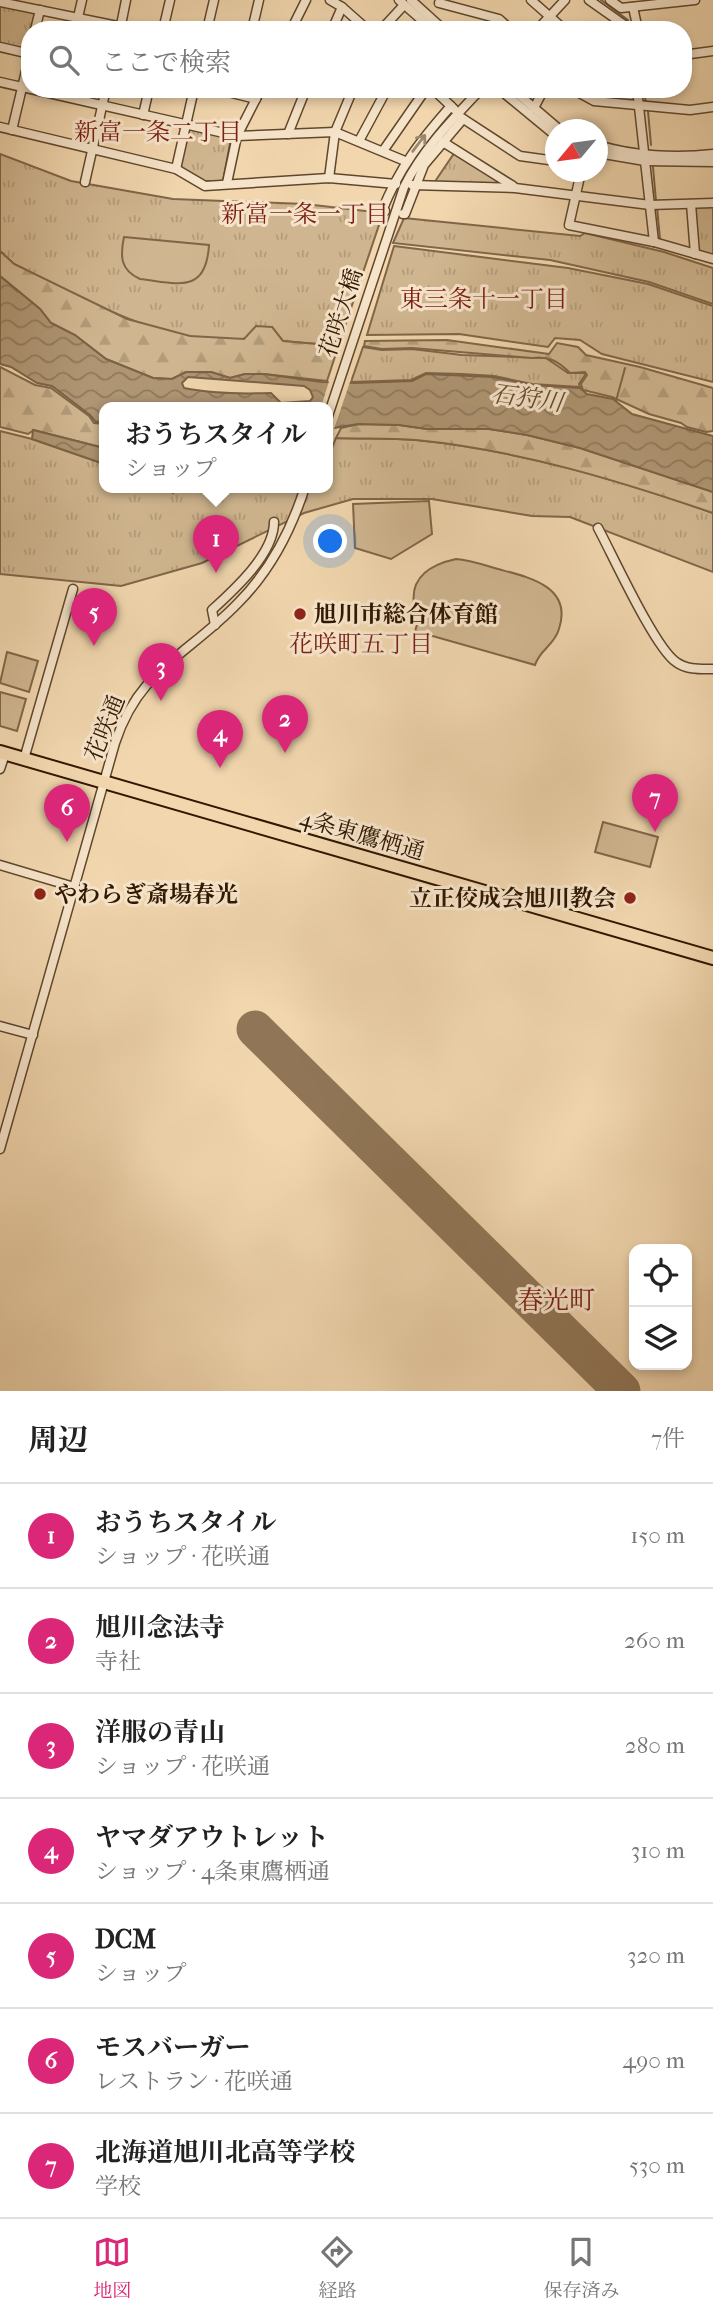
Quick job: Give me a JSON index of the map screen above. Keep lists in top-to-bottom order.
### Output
{
  "streets": {
    "highway": ["4条東鷹栖通"],
    "street": ["花咲大橋", "花咲通"]
  },
  "crossings": [
    ["花咲通", "4条東鷹栖通"]
  ],
  "districts": [
    "新富一条二丁目",
    "新富一条一丁目",
    "東三条十一丁目",
    "花咲町五丁目",
    "春光町"
  ],
  "water": ["石狩川"],
  "places": ["旭川市総合体育館", "やわらぎ斎場春光", "立正佼成会旭川教会"],
  "north": "bottom left",
  "page": {
    "search": "ここで検索",
    "popup": ["おうちスタイル", "ショップ"],
    "pins": [
      "1",
      "5",
      "3",
      "2",
      "4",
      "7",
      "6"
    ],
    "heading": ["周辺", "7件"],
    "list": [
      {
        "mark": "1",
        "name": "おうちスタイル",
        "note": "ショップ · 花咲通",
        "value": "150 m"
      },
      {
        "mark": "2",
        "name": "旭川念法寺",
        "note": "寺社",
        "value": "260 m"
      },
      {
        "mark": "3",
        "name": "洋服の青山",
        "note": "ショップ · 花咲通",
        "value": "280 m"
      },
      {
        "mark": "4",
        "name": "ヤマダアウトレット",
        "note": "ショップ · 4条東鷹栖通",
        "value": "310 m"
      },
      {
        "mark": "5",
        "name": "DCM",
        "note": "ショップ",
        "value": "320 m"
      },
      {
        "mark": "6",
        "name": "モスバーガー",
        "note": "レストラン · 花咲通",
        "value": "490 m"
      },
      {
        "mark": "7",
        "name": "北海道旭川北高等学校",
        "note": "学校",
        "value": "530 m"
      }
    ],
    "nav": ["地図", "経路", "保存済み"]
  }
}
